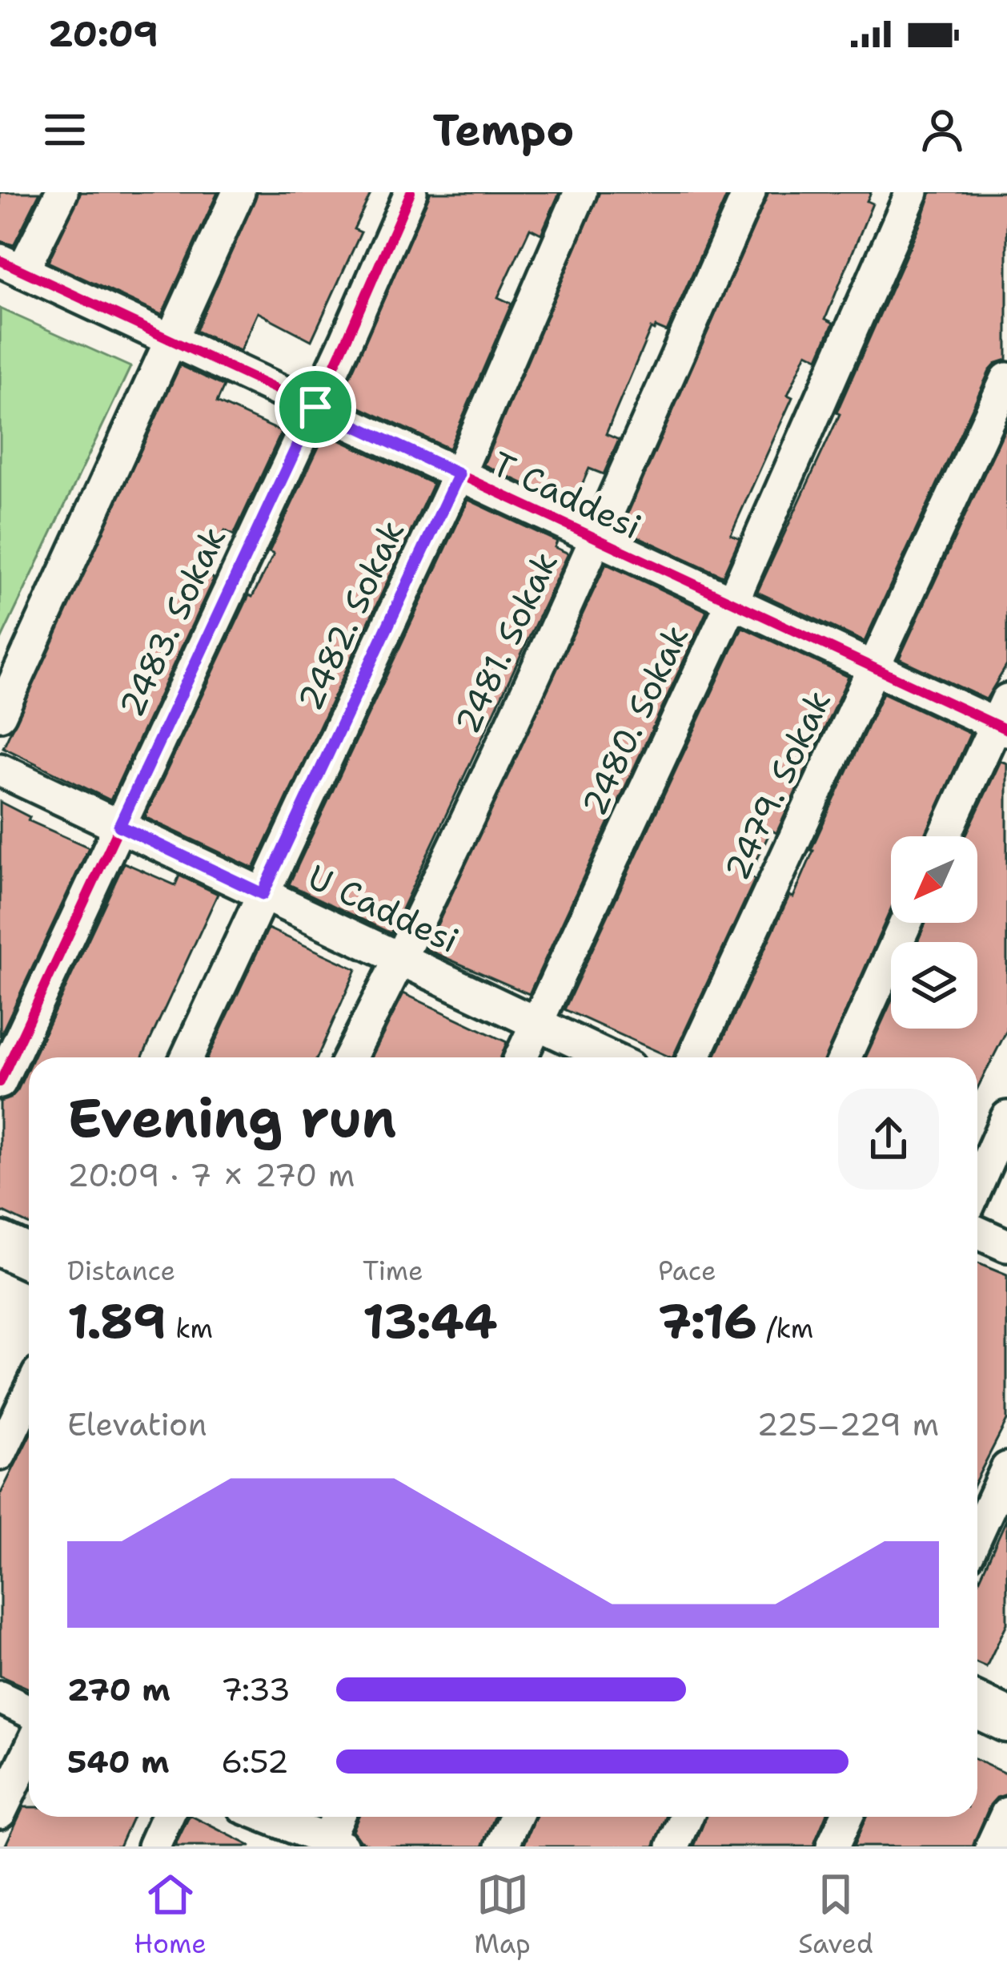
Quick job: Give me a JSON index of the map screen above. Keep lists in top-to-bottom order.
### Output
{
  "streets": {
    "street": [
      "T Caddesi",
      "2482. Sokak",
      "2483. Sokak",
      "2481. Sokak",
      "2480. Sokak",
      "2479. Sokak",
      "U Caddesi"
    ]
  },
  "crossings": [
    ["T Caddesi", "2482. Sokak"],
    ["T Caddesi", "2483. Sokak"],
    ["T Caddesi", "2481. Sokak"],
    ["T Caddesi", "2480. Sokak"],
    ["T Caddesi", "2479. Sokak"],
    ["2482. Sokak", "U Caddesi"],
    ["2483. Sokak", "U Caddesi"],
    ["2481. Sokak", "U Caddesi"],
    ["2480. Sokak", "U Caddesi"]
  ],
  "north": "bottom left",
  "page": {
    "status": "20:09",
    "header": "Tempo",
    "heading": ["Evening run", "20:09 · 7 × 270 m"],
    "stats": [
      ["Distance", "1.89 km"],
      ["Time", "13:44"],
      ["Pace", "7:16 /km"]
    ],
    "chart": ["Elevation", "225–229 m"],
    "list": [
      {
        "name": "270 m",
        "note": "7:33"
      },
      {
        "name": "540 m",
        "note": "6:52"
      }
    ],
    "tabs": ["Home", "Map", "Saved"]
  }
}
